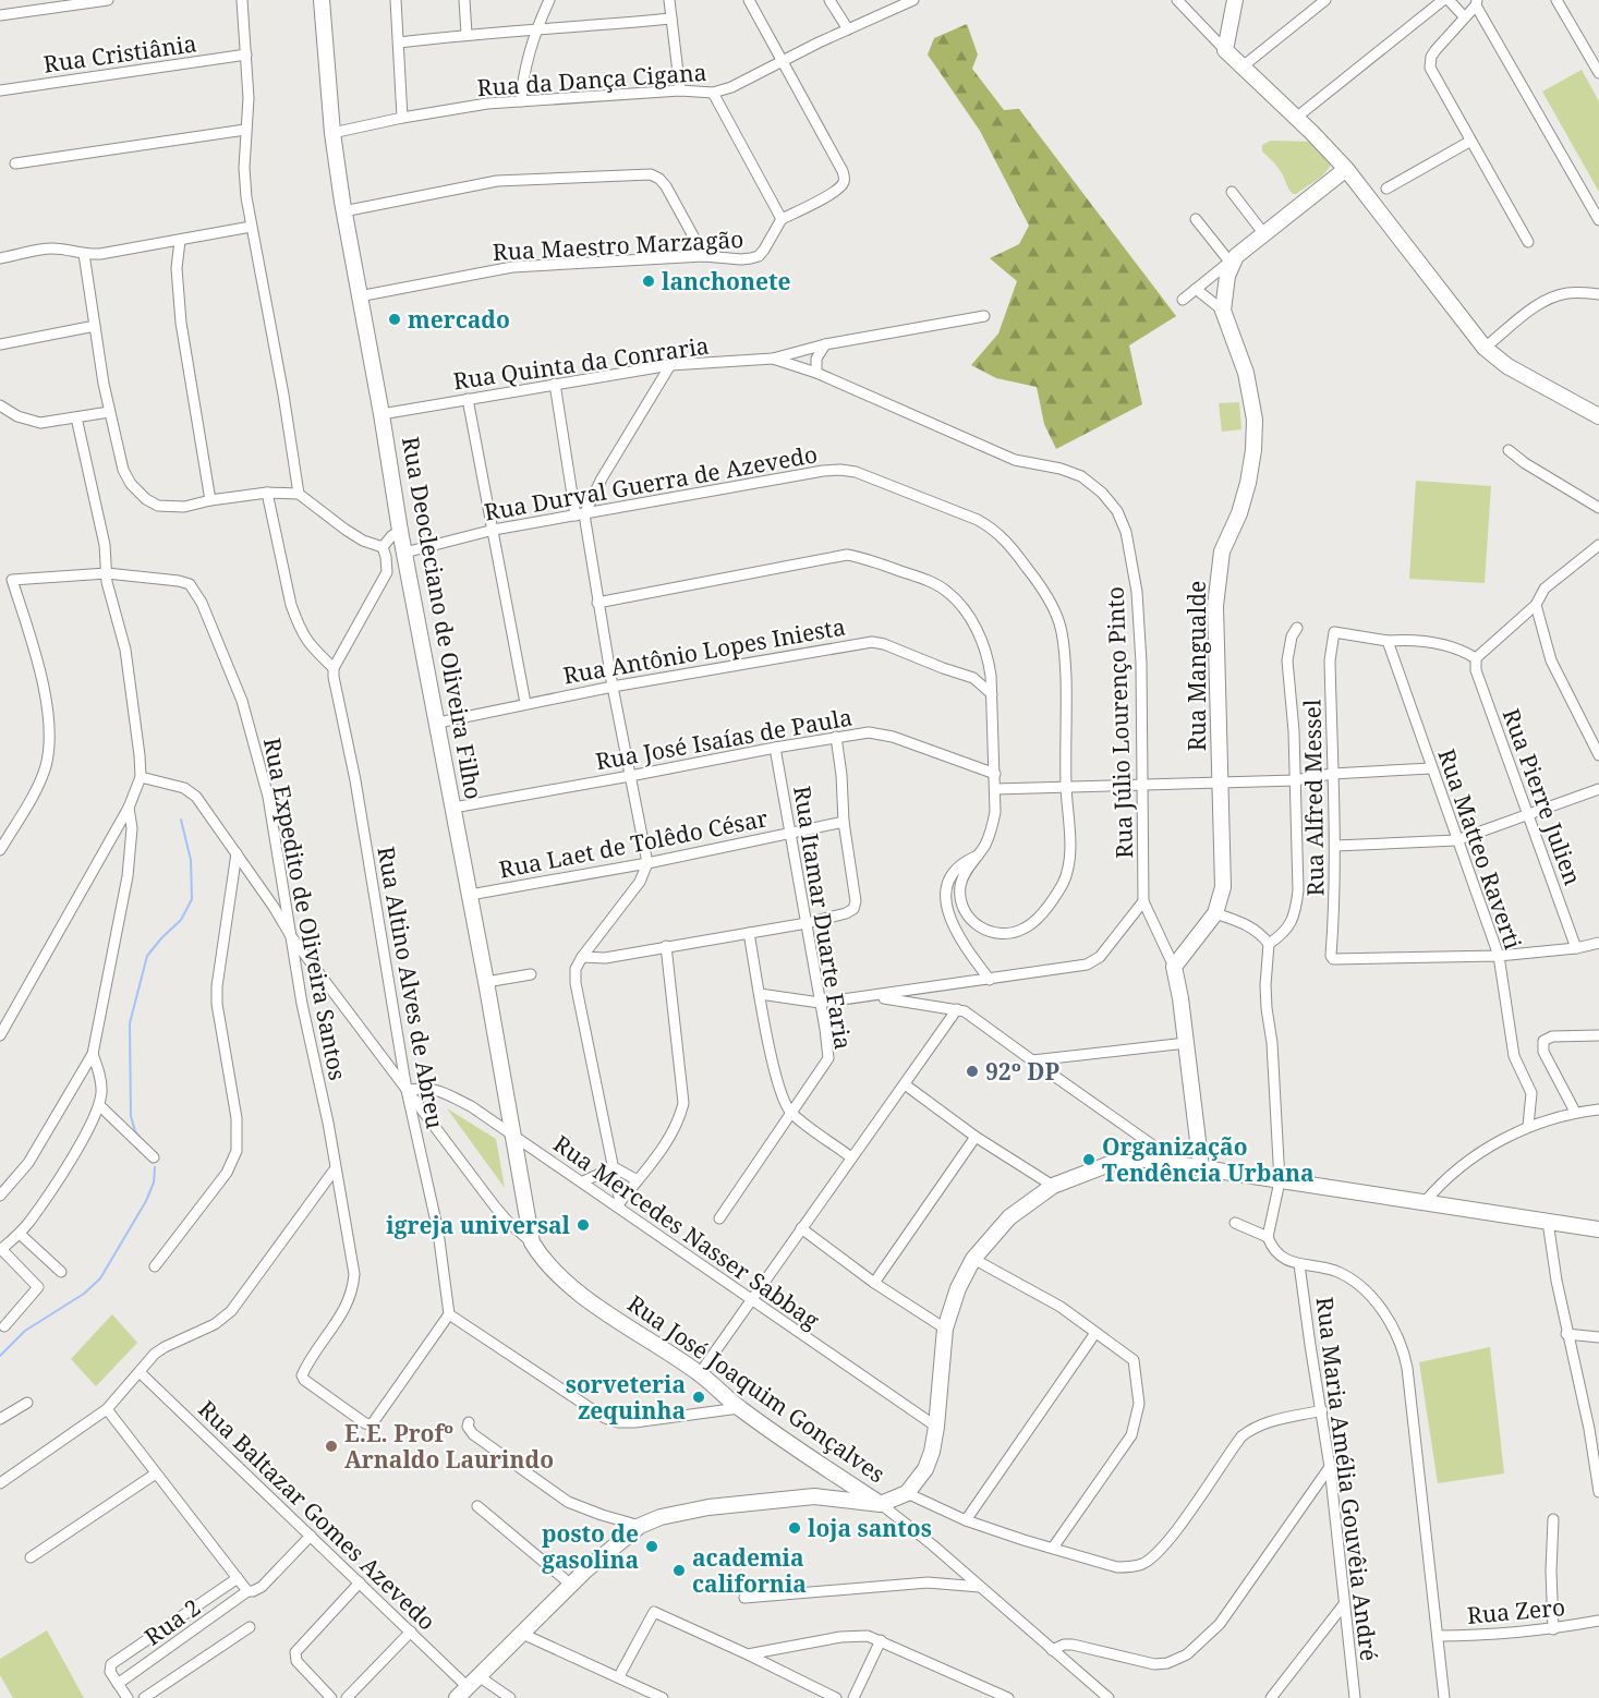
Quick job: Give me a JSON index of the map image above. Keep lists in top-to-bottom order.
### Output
{
  "streets": {
    "street": [
      "Rua Cristiânia",
      "Rua da Dança Cigana",
      "Rua Maestro Marzagão",
      "Rua Quinta da Conraria",
      "Rua Durval Guerra de Azevedo",
      "Rua Deocleciano de Oliveira Filho",
      "Rua Antônio Lopes Iniesta",
      "Rua Mangualde",
      "Rua Júlio Lourenço Pinto",
      "Rua José Isaías de Paula",
      "Rua Pierre Julien",
      "Rua Alfred Messel",
      "Rua Laet de Tolêdo César",
      "Rua Matteo Raverti",
      "Rua Expedito de Oliveira Santos",
      "Rua Itamar Duarte Faria",
      "Rua Altino Alves de Abreu",
      "Rua Mercedes Nasser Sabbag",
      "Rua José Joaquim Gonçalves",
      "Rua Maria Amélia Gouvêia André",
      "Rua Baltazar Gomes Azevedo",
      "Rua Zero",
      "Rua 2"
    ]
  },
  "crossings": [
    ["Rua da Dança Cigana", "Rua Deocleciano de Oliveira Filho"],
    ["Rua Maestro Marzagão", "Rua Deocleciano de Oliveira Filho"],
    ["Rua Quinta da Conraria", "Rua Deocleciano de Oliveira Filho"],
    ["Rua Quinta da Conraria", "Rua Júlio Lourenço Pinto"],
    ["Rua Durval Guerra de Azevedo", "Rua Deocleciano de Oliveira Filho"],
    ["Rua Durval Guerra de Azevedo", "Rua Antônio Lopes Iniesta"],
    ["Rua Durval Guerra de Azevedo", "Rua José Isaías de Paula"],
    ["Rua Deocleciano de Oliveira Filho", "Rua Antônio Lopes Iniesta"],
    ["Rua Deocleciano de Oliveira Filho", "Rua José Isaías de Paula"],
    ["Rua Deocleciano de Oliveira Filho", "Rua Laet de Tolêdo César"],
    ["Rua Deocleciano de Oliveira Filho", "Rua Mercedes Nasser Sabbag"],
    ["Rua Deocleciano de Oliveira Filho", "Rua José Joaquim Gonçalves"],
    ["Rua José Isaías de Paula", "Rua Itamar Duarte Faria"],
    ["Rua Alfred Messel", "Rua Matteo Raverti"],
    ["Rua Laet de Tolêdo César", "Rua Itamar Duarte Faria"],
    ["Rua Expedito de Oliveira Santos", "Rua Altino Alves de Abreu"],
    ["Rua Expedito de Oliveira Santos", "Rua José Joaquim Gonçalves"],
    ["Rua Altino Alves de Abreu", "Rua Mercedes Nasser Sabbag"],
    ["Rua Altino Alves de Abreu", "Rua José Joaquim Gonçalves"],
    ["Rua Mercedes Nasser Sabbag", "Rua José Joaquim Gonçalves"],
    ["Rua Baltazar Gomes Azevedo", "Rua 2"]
  ],
  "places": [
    "lanchonete",
    "mercado",
    "92º DP",
    "Organização Tendência Urbana",
    "igreja universal",
    "sorveteria zequinha",
    "E.E. Profº Arnaldo Laurindo",
    "loja santos",
    "posto de gasolina",
    "academia california"
  ]
}
